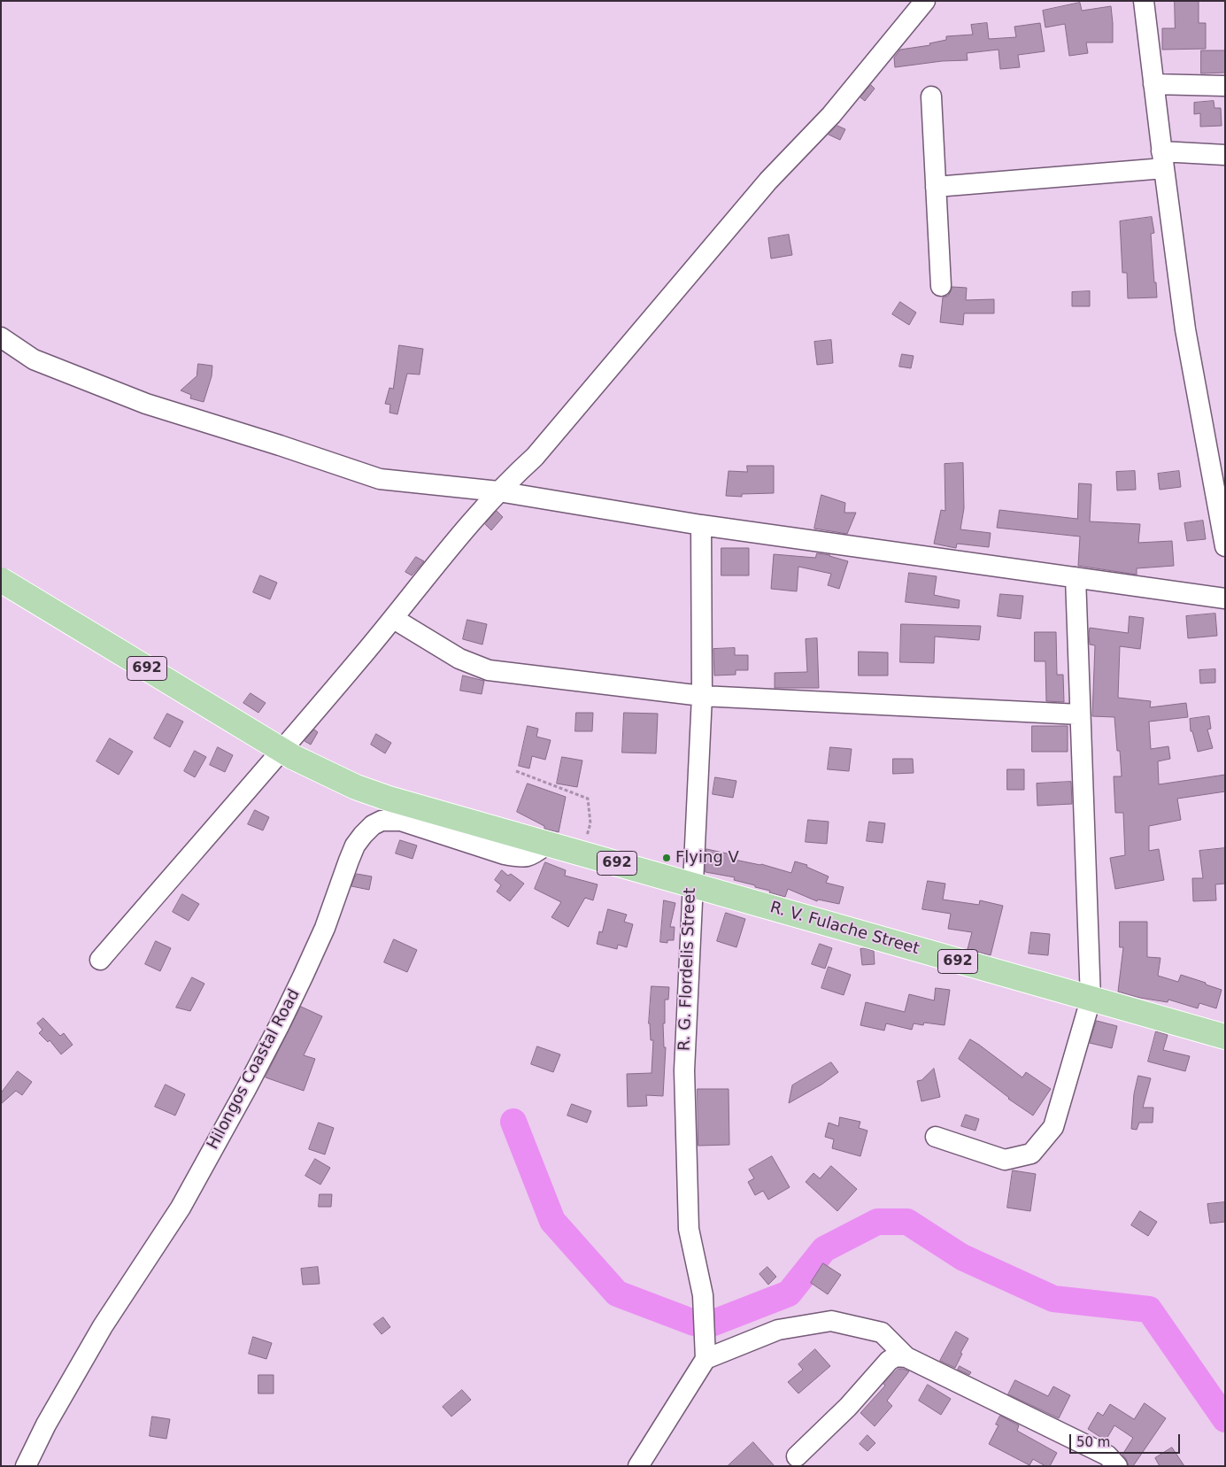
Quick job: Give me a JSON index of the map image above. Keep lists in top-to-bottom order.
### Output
{
  "streets": {
    "main road": ["692", "R. V. Fulache Street"],
    "street": ["R. G. Flordelis Street", "Hilongos Coastal Road"]
  },
  "crossings": [
    ["692", "R. V. Fulache Street"],
    ["692", "Hilongos Coastal Road"],
    ["R. V. Fulache Street", "R. G. Flordelis Street"],
    ["R. V. Fulache Street", "Hilongos Coastal Road"]
  ],
  "places": ["Flying V"],
  "scale_bar": "50 m"
}
